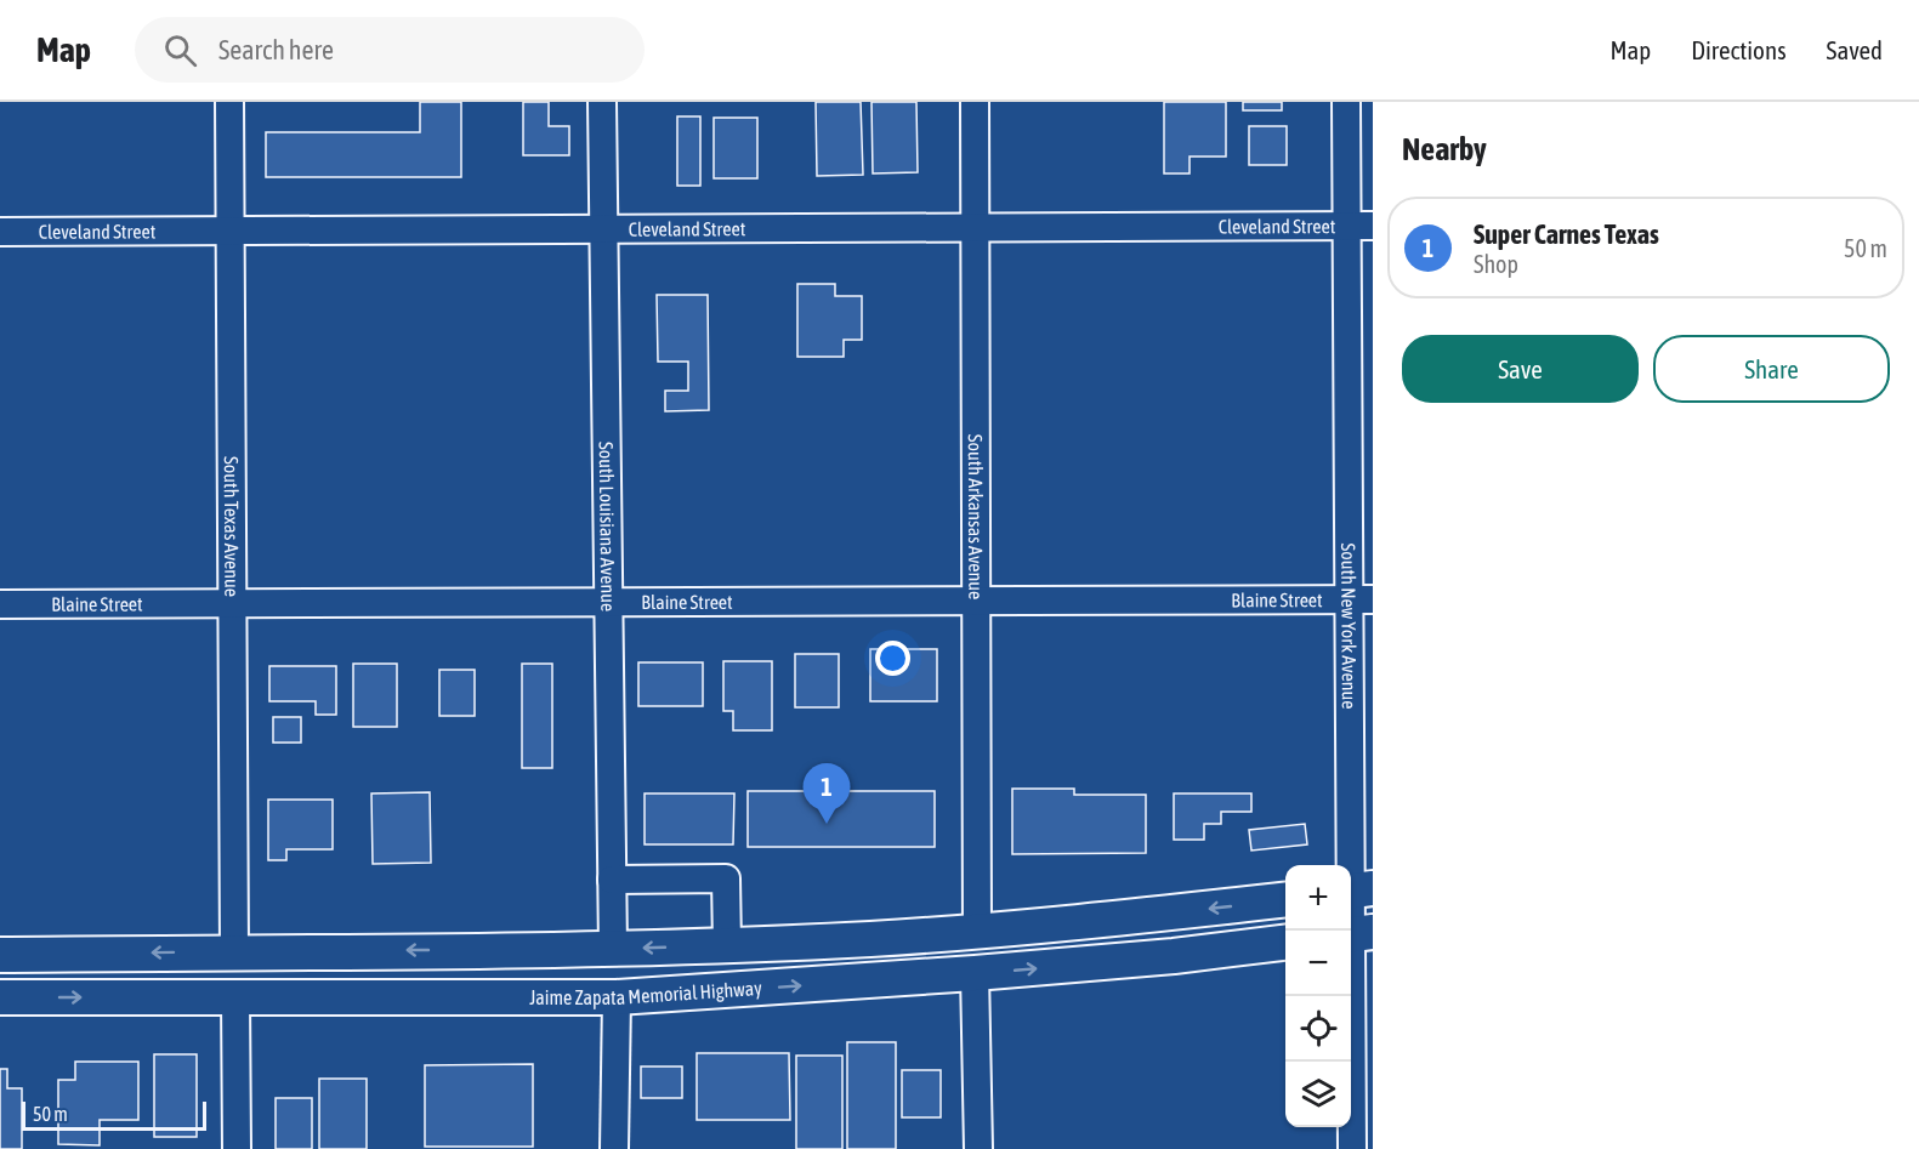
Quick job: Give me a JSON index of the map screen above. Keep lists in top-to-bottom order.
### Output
{
  "streets": {
    "main road": ["Jaime Zapata Memorial Highway"],
    "street": [
      "Cleveland Street",
      "South Arkansas Avenue",
      "South Louisiana Avenue",
      "South Texas Avenue",
      "Blaine Street",
      "South New York Avenue"
    ]
  },
  "crossings": [
    ["Cleveland Street", "South Arkansas Avenue"],
    ["Cleveland Street", "South Louisiana Avenue"],
    ["Cleveland Street", "South Texas Avenue"],
    ["Cleveland Street", "South New York Avenue"],
    ["South Arkansas Avenue", "Blaine Street"],
    ["South Louisiana Avenue", "Blaine Street"],
    ["South Texas Avenue", "Blaine Street"],
    ["Blaine Street", "South New York Avenue"]
  ],
  "scale_bar": "50 m",
  "page": {
    "header": "Map",
    "search": "Search here",
    "nav": ["Map", "Directions", "Saved"],
    "heading": "Nearby",
    "list": [
      {
        "mark": "1",
        "name": "Super Carnes Texas",
        "note": "Shop",
        "value": "50 m"
      }
    ],
    "buttons": ["Save", "Share"],
    "pins": "1",
    "map_buttons": ["+", "−"],
    "scale": "50 m"
  }
}
